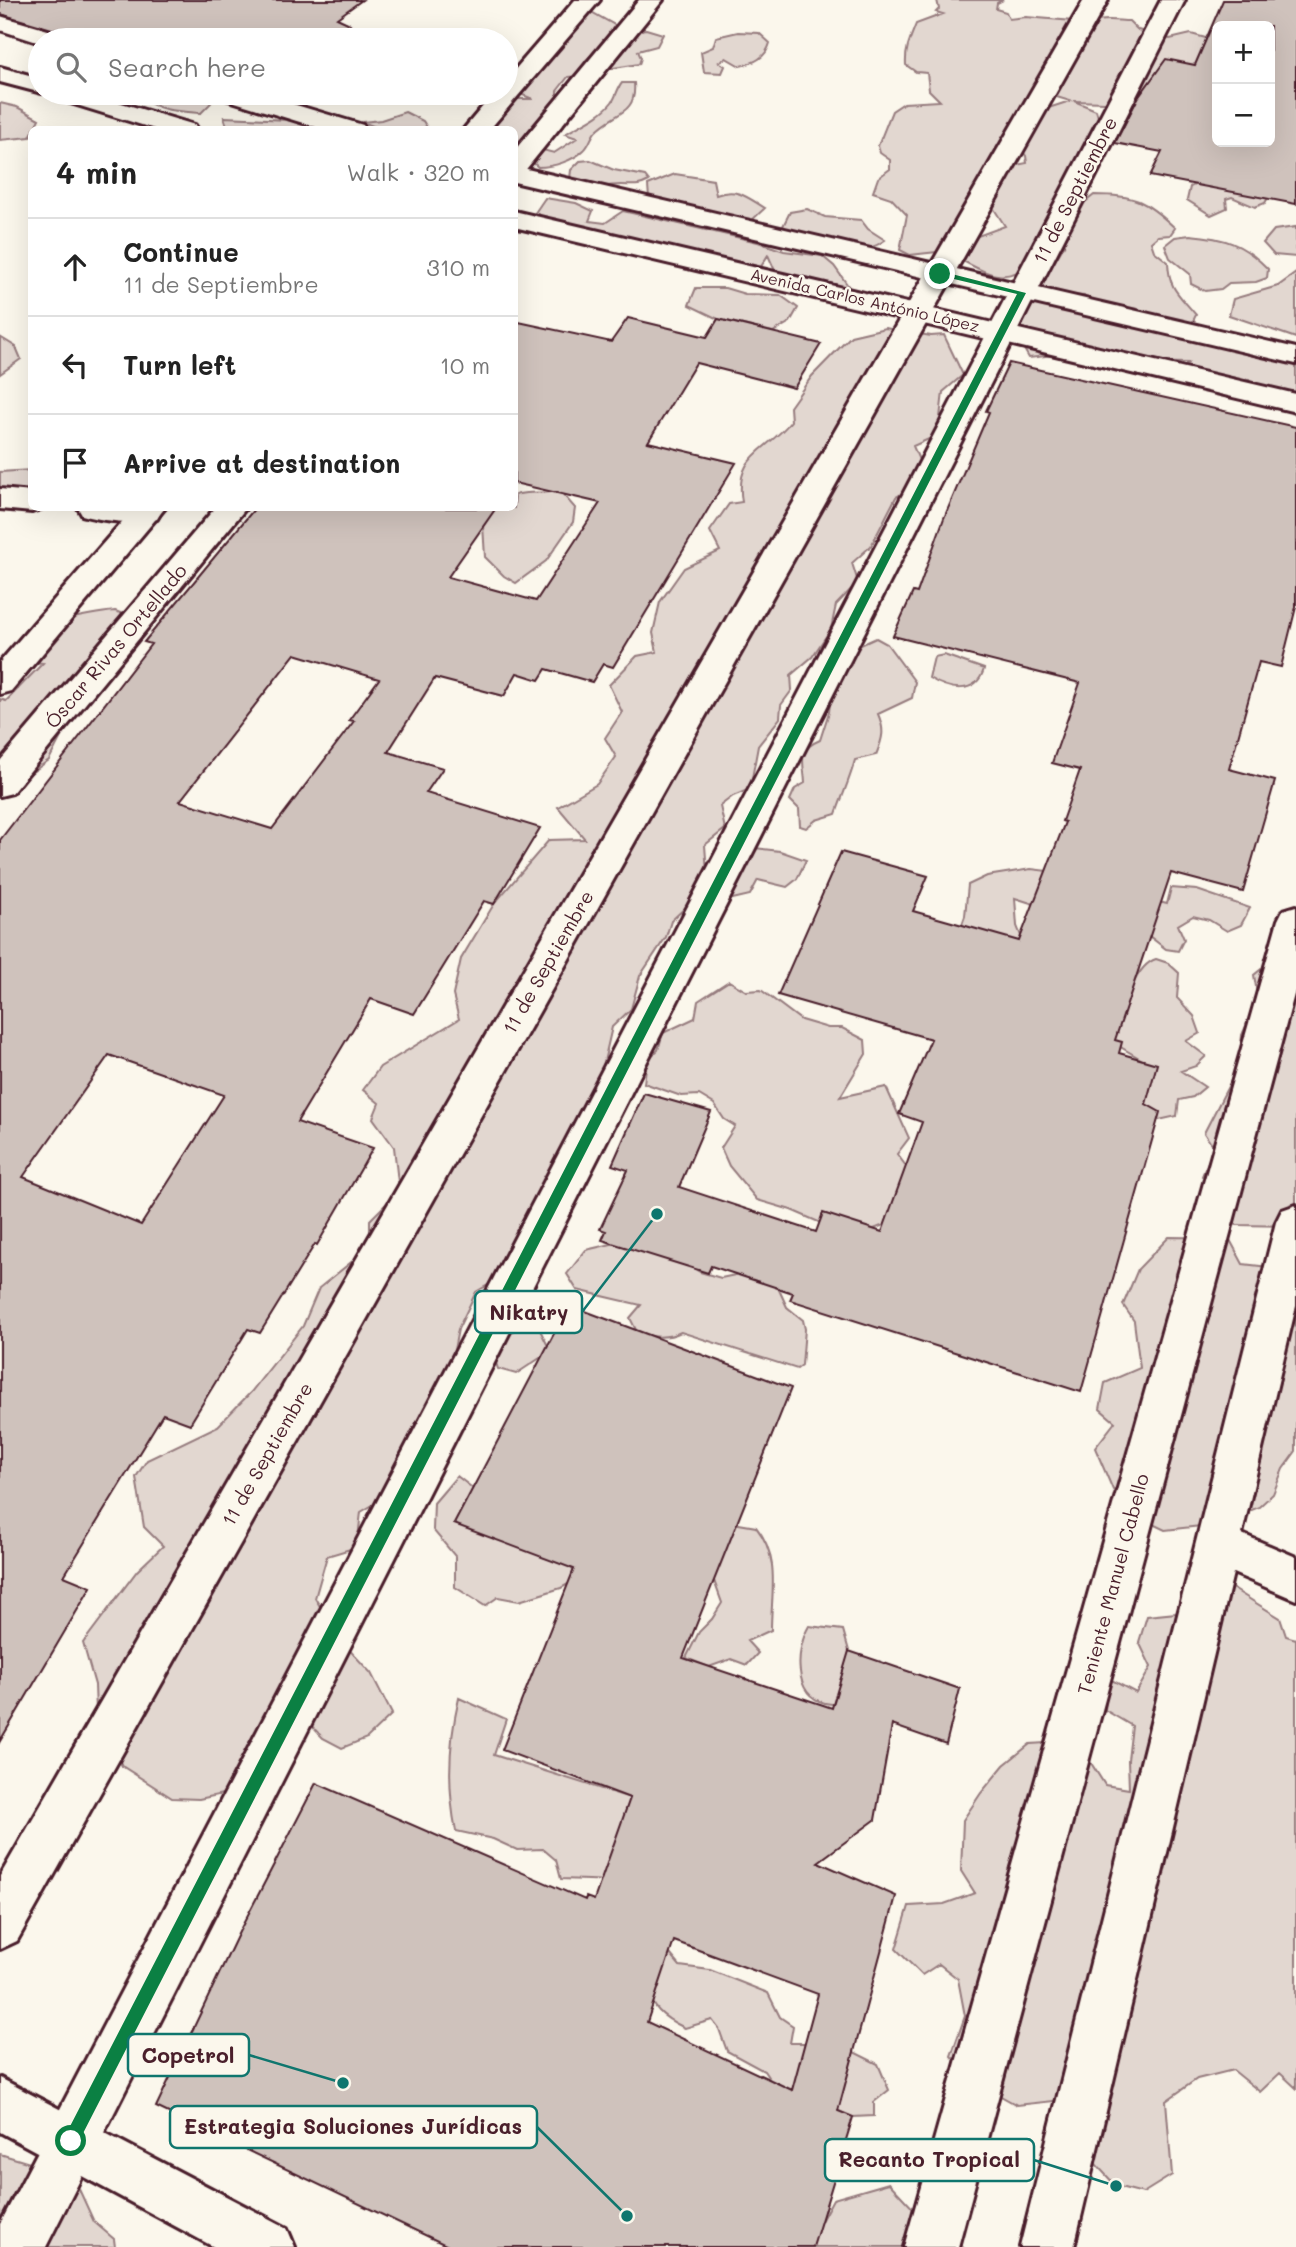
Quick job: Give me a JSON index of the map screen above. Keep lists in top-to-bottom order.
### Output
{
  "streets": {
    "street": [
      "11 de Septiembre",
      "Avenida Carlos António López",
      "Óscar Rivas Ortellado",
      "Teniente Manuel Cabello"
    ]
  },
  "crossings": [
    ["11 de Septiembre", "Avenida Carlos António López"]
  ],
  "places": [
    "Nikatry",
    "Copetrol",
    "Recanto Tropical",
    "Estrategia Soluciones Jurídicas"
  ],
  "page": {
    "map_buttons": ["+", "−"],
    "search": "Search here",
    "heading": ["4 min", "Walk · 320 m"],
    "list": [
      ["Continue", "11 de Septiembre", "310 m"],
      ["Turn left", "10 m"],
      "Arrive at destination"
    ]
  }
}
